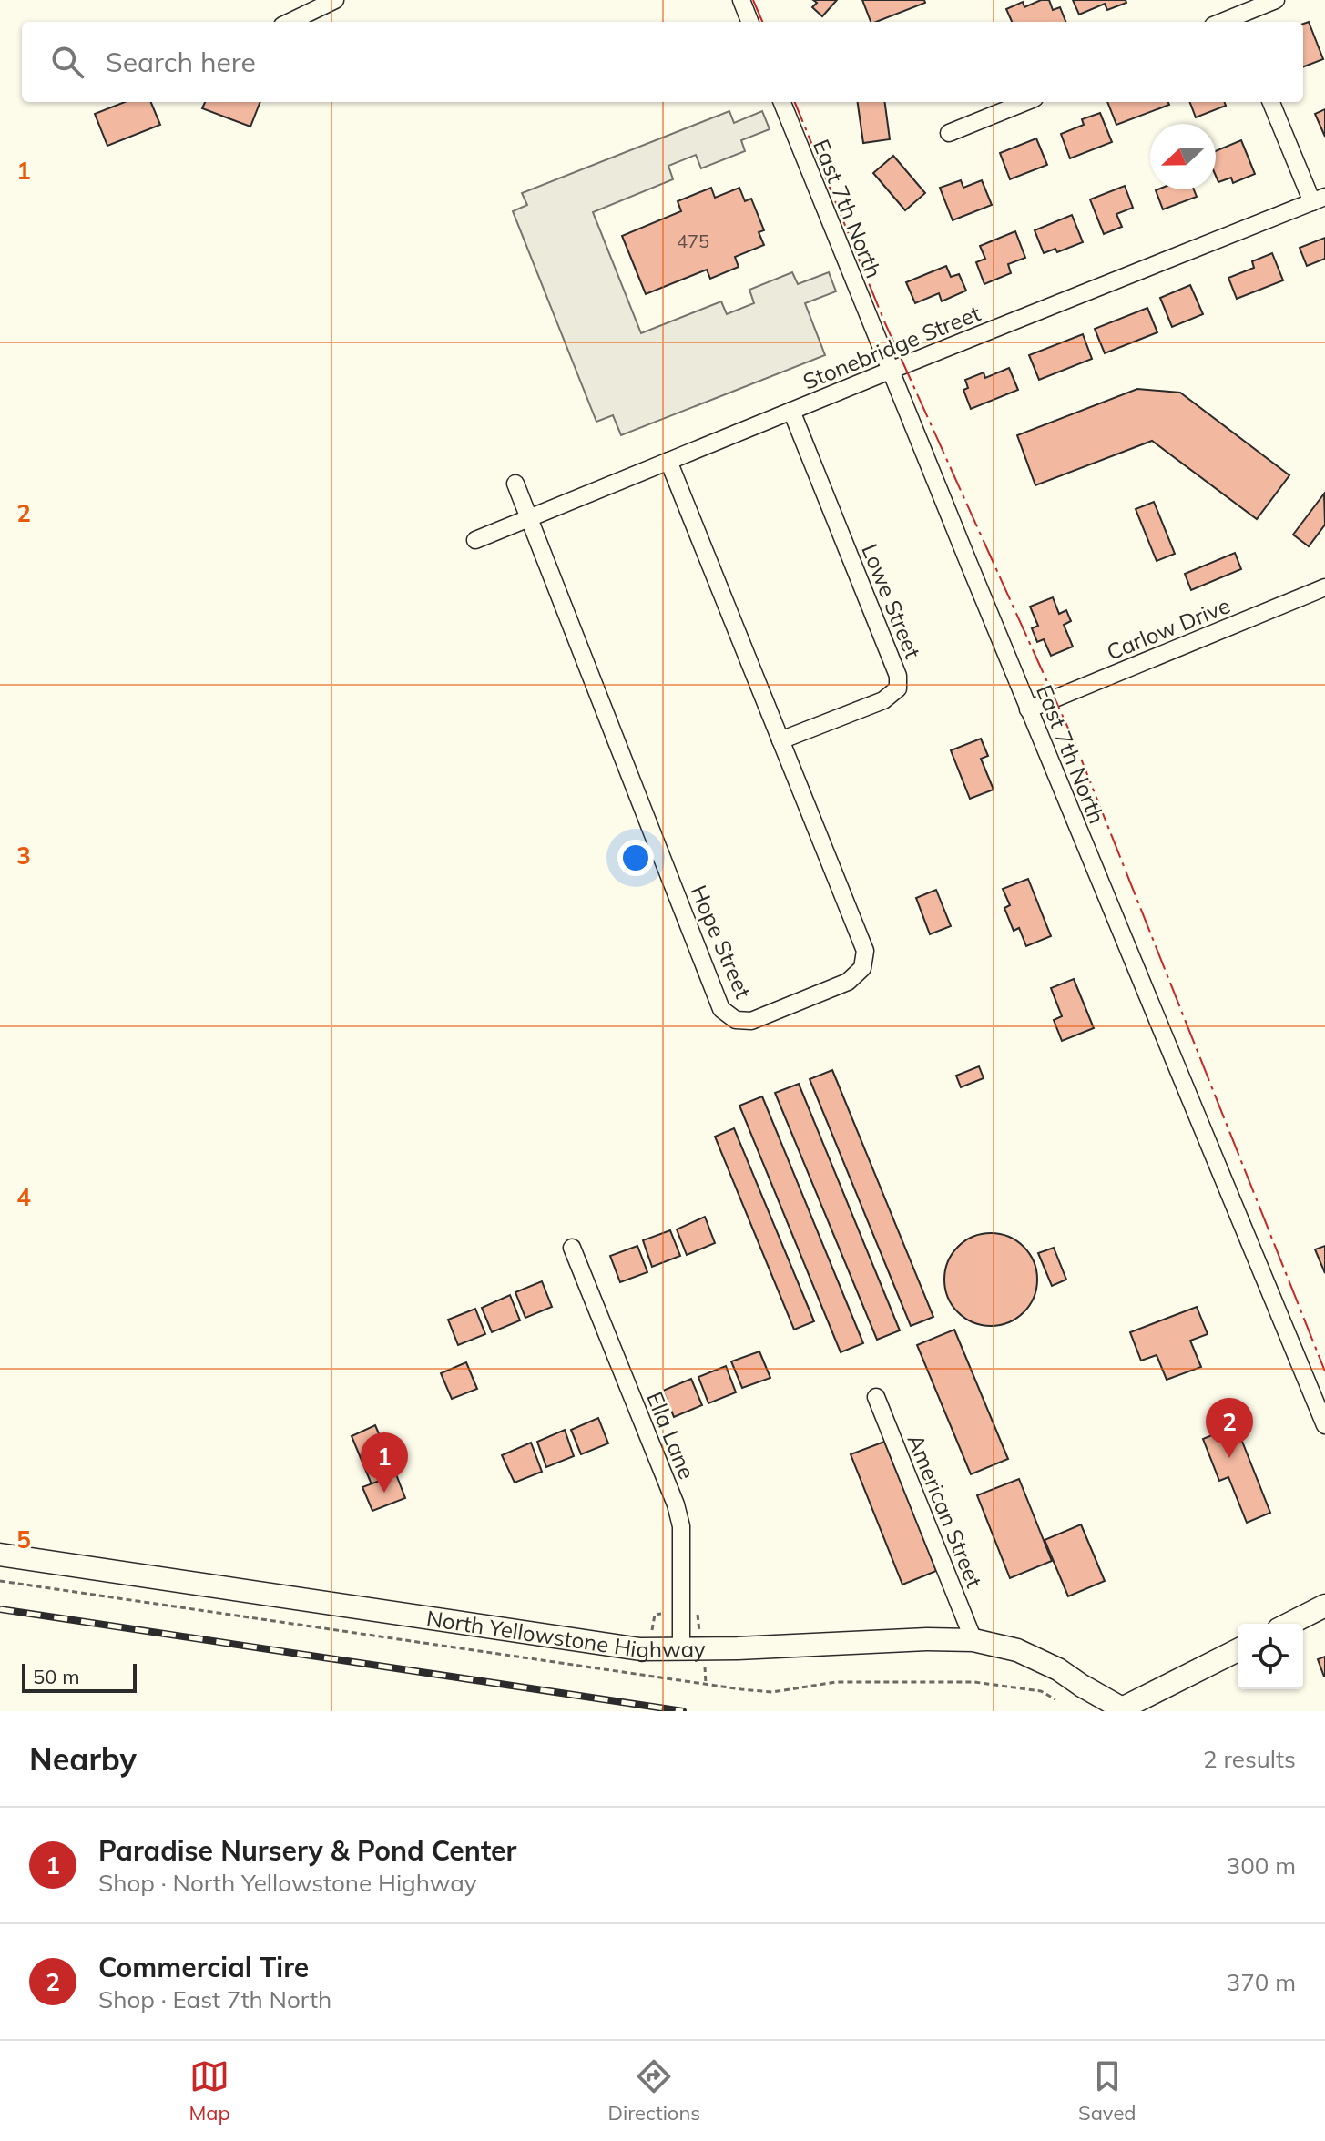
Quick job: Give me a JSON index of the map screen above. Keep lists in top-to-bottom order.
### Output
{
  "streets": {
    "main road": ["North Yellowstone Highway"],
    "street": [
      "East 7th North",
      "Stonebridge Street",
      "Lowe Street",
      "Carlow Drive",
      "Hope Street",
      "Ella Lane",
      "American Street"
    ]
  },
  "crossings": [
    ["East 7th North", "Stonebridge Street"],
    ["East 7th North", "Carlow Drive"],
    ["Stonebridge Street", "Lowe Street"],
    ["Stonebridge Street", "Hope Street"],
    ["Lowe Street", "Hope Street"],
    ["Ella Lane", "North Yellowstone Highway"],
    ["American Street", "North Yellowstone Highway"]
  ],
  "house_numbers": ["475"],
  "scale_bar": "50 m",
  "north": "left",
  "page": {
    "search": "Search here",
    "pins": ["2", "1"],
    "scale": "50 m",
    "heading": ["Nearby", "2 results"],
    "list": [
      {
        "mark": "1",
        "name": "Paradise Nursery & Pond Center",
        "note": "Shop · North Yellowstone Highway",
        "value": "300 m"
      },
      {
        "mark": "2",
        "name": "Commercial Tire",
        "note": "Shop · East 7th North",
        "value": "370 m"
      }
    ],
    "nav": ["Map", "Directions", "Saved"]
  },
  "grid": {
    "rows": [
      "1",
      "2",
      "3",
      "4",
      "5"
    ]
  }
}
